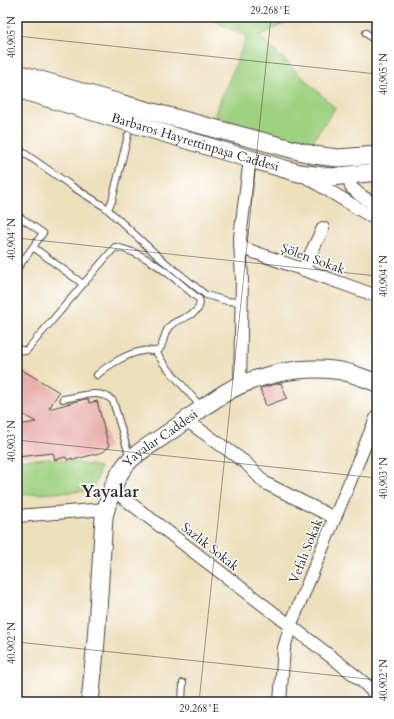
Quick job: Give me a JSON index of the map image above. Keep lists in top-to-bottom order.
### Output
{
  "streets": {
    "street": [
      "Barbaros Hayrettinpaşa Caddesi",
      "Şölen Sokak",
      "Yayalar Caddesi",
      "Sazlık Sokak",
      "Vefalı Sokak"
    ]
  },
  "crossings": [
    ["Yayalar Caddesi", "Sazlık Sokak"],
    ["Sazlık Sokak", "Vefalı Sokak"]
  ],
  "districts": ["Yayalar"],
  "coordinates": [
    "29.268°E",
    "40.905°N",
    "40.904°N",
    "40.903°N",
    "40.902°N"
  ]
}
